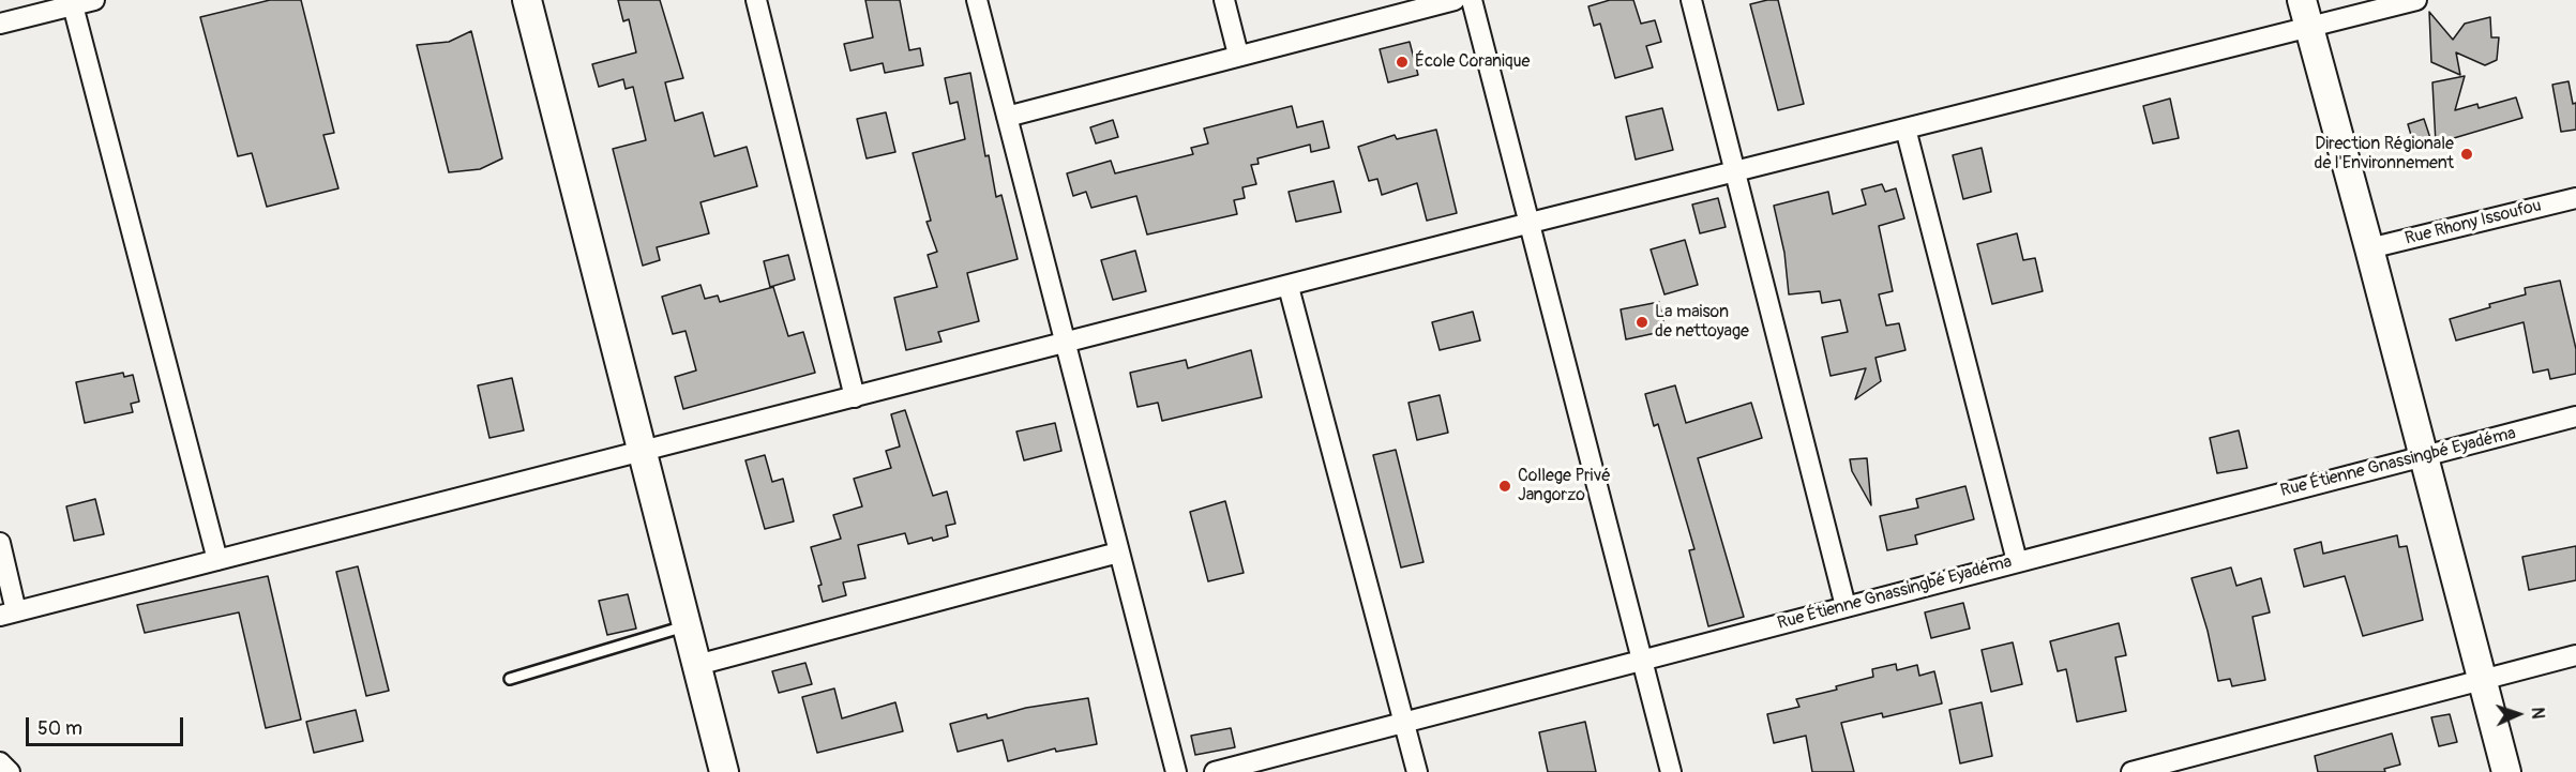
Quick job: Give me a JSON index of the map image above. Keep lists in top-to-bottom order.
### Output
{
  "streets": {
    "street": ["Rue Rhony Issoufou", "Rue Étienne Gnassingbé Eyadéma"]
  },
  "places": [
    "École Coranique",
    "Direction Régionale de l'Environnement",
    "La maison de nettoyage",
    "College Privé Jangorzo"
  ],
  "scale_bar": "50 m",
  "north": "right"
}
